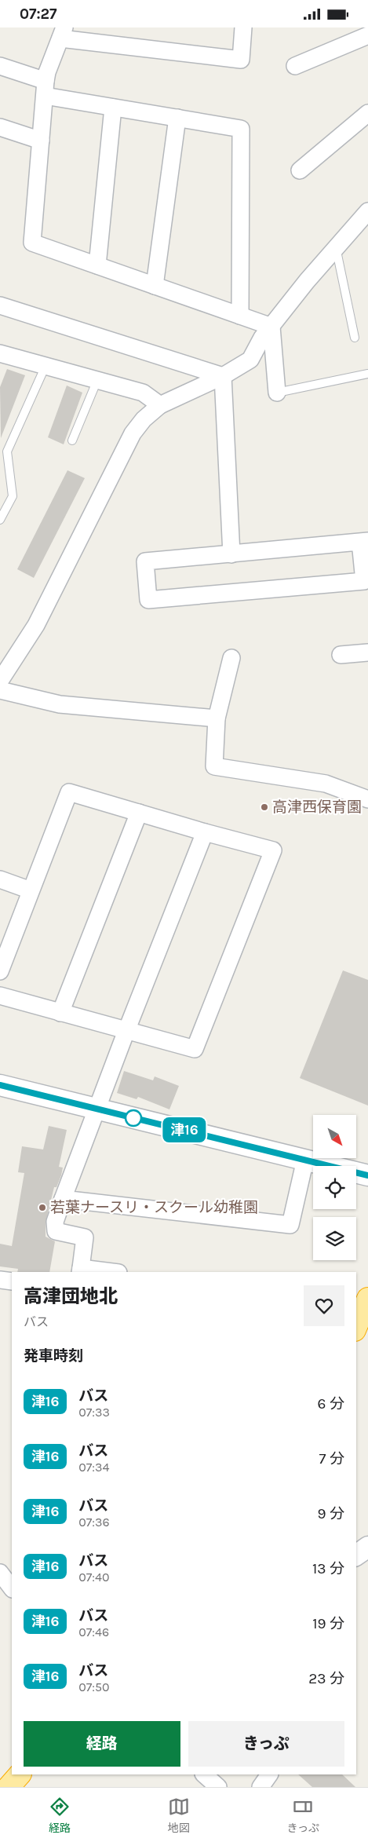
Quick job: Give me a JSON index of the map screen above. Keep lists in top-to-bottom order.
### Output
{
  "places": ["高津西保育園", "若葉ナースリ・スクール幼稚園"],
  "lines": ["bus line 津16"],
  "north": "bottom right",
  "page": {
    "status": "07:27",
    "on_map": "津16",
    "heading": [
      ["高津団地北", "バス"],
      "発車時刻"
    ],
    "list": [
      {
        "mark": "津16",
        "name": "バス",
        "note": "07:33",
        "value": "6 分"
      },
      {
        "mark": "津16",
        "name": "バス",
        "note": "07:34",
        "value": "7 分"
      },
      {
        "mark": "津16",
        "name": "バス",
        "note": "07:36",
        "value": "9 分"
      },
      {
        "mark": "津16",
        "name": "バス",
        "note": "07:40",
        "value": "13 分"
      },
      {
        "mark": "津16",
        "name": "バス",
        "note": "07:46",
        "value": "19 分"
      },
      {
        "mark": "津16",
        "name": "バス",
        "note": "07:50",
        "value": "23 分"
      }
    ],
    "buttons": ["経路", "きっぷ"],
    "tabs": ["経路", "地図", "きっぷ"]
  }
}
